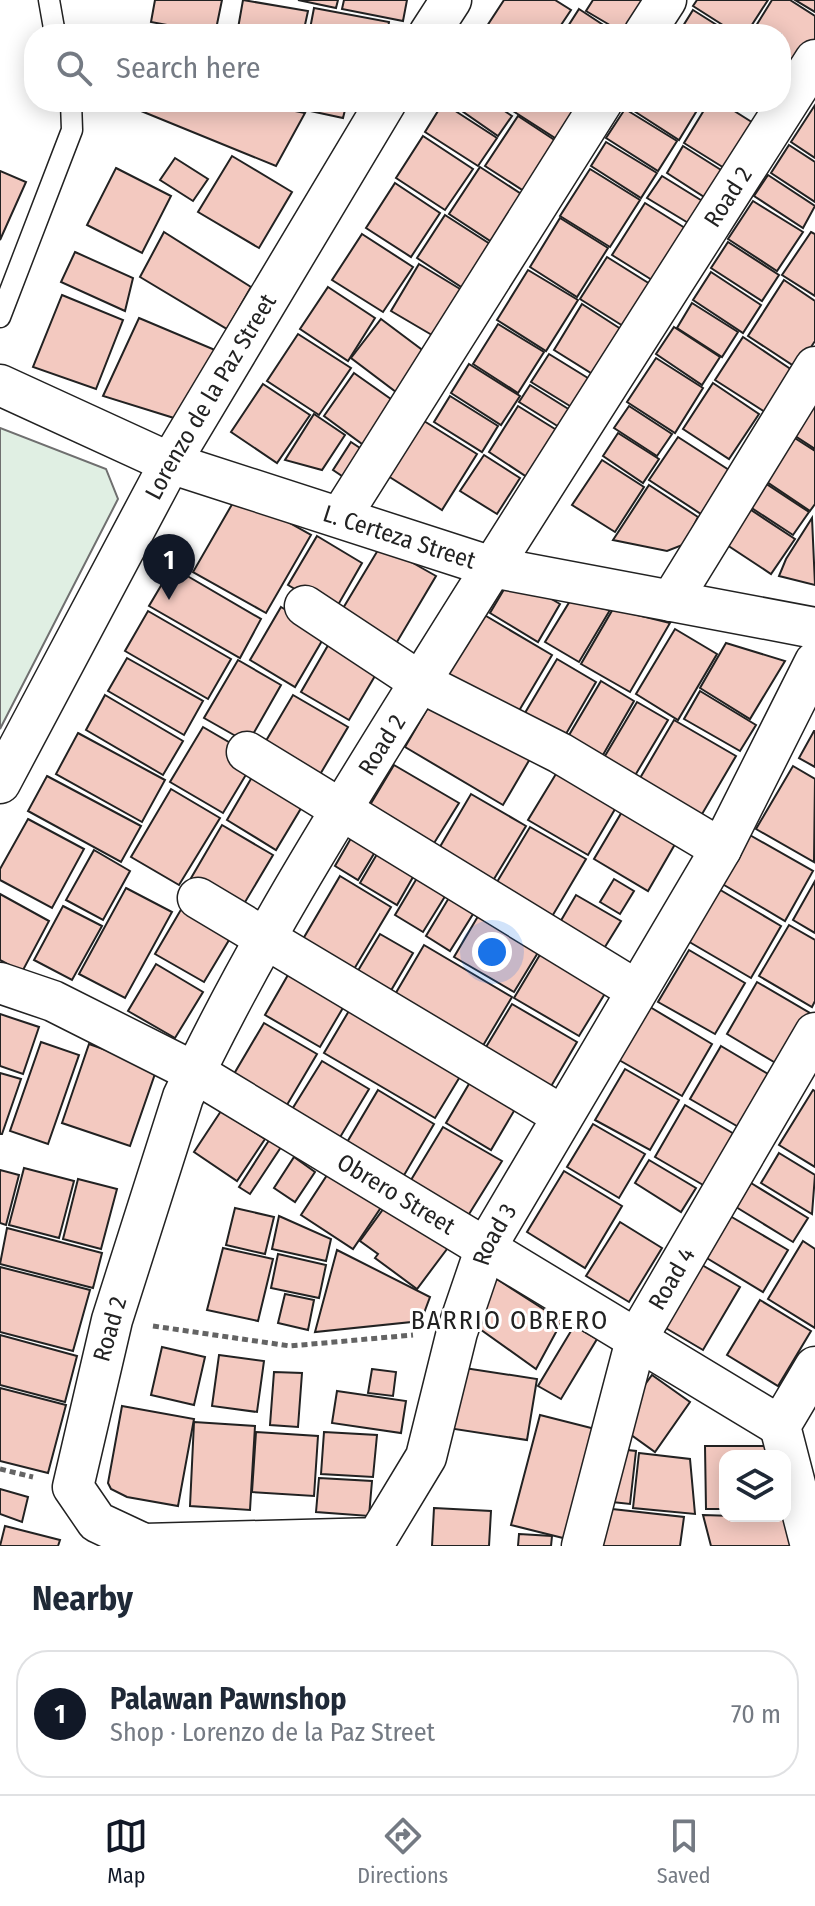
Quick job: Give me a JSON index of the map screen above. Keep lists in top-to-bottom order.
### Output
{
  "streets": {
    "street": [
      "Road 2",
      "Lorenzo de la Paz Street",
      "L. Certeza Street",
      "Obrero Street",
      "Road 3",
      "Road 4"
    ]
  },
  "crossings": [
    ["Road 2", "L. Certeza Street"],
    ["Road 2", "Obrero Street"],
    ["Road 2", "Road 3"],
    ["Lorenzo de la Paz Street", "L. Certeza Street"],
    ["Obrero Street", "Road 3"],
    ["Obrero Street", "Road 4"]
  ],
  "districts": ["BARRIO OBRERO"],
  "page": {
    "search": "Search here",
    "pins": "1",
    "heading": "Nearby",
    "list": [
      {
        "mark": "1",
        "name": "Palawan Pawnshop",
        "note": "Shop · Lorenzo de la Paz Street",
        "value": "70 m"
      }
    ],
    "nav": ["Map", "Directions", "Saved"]
  }
}
